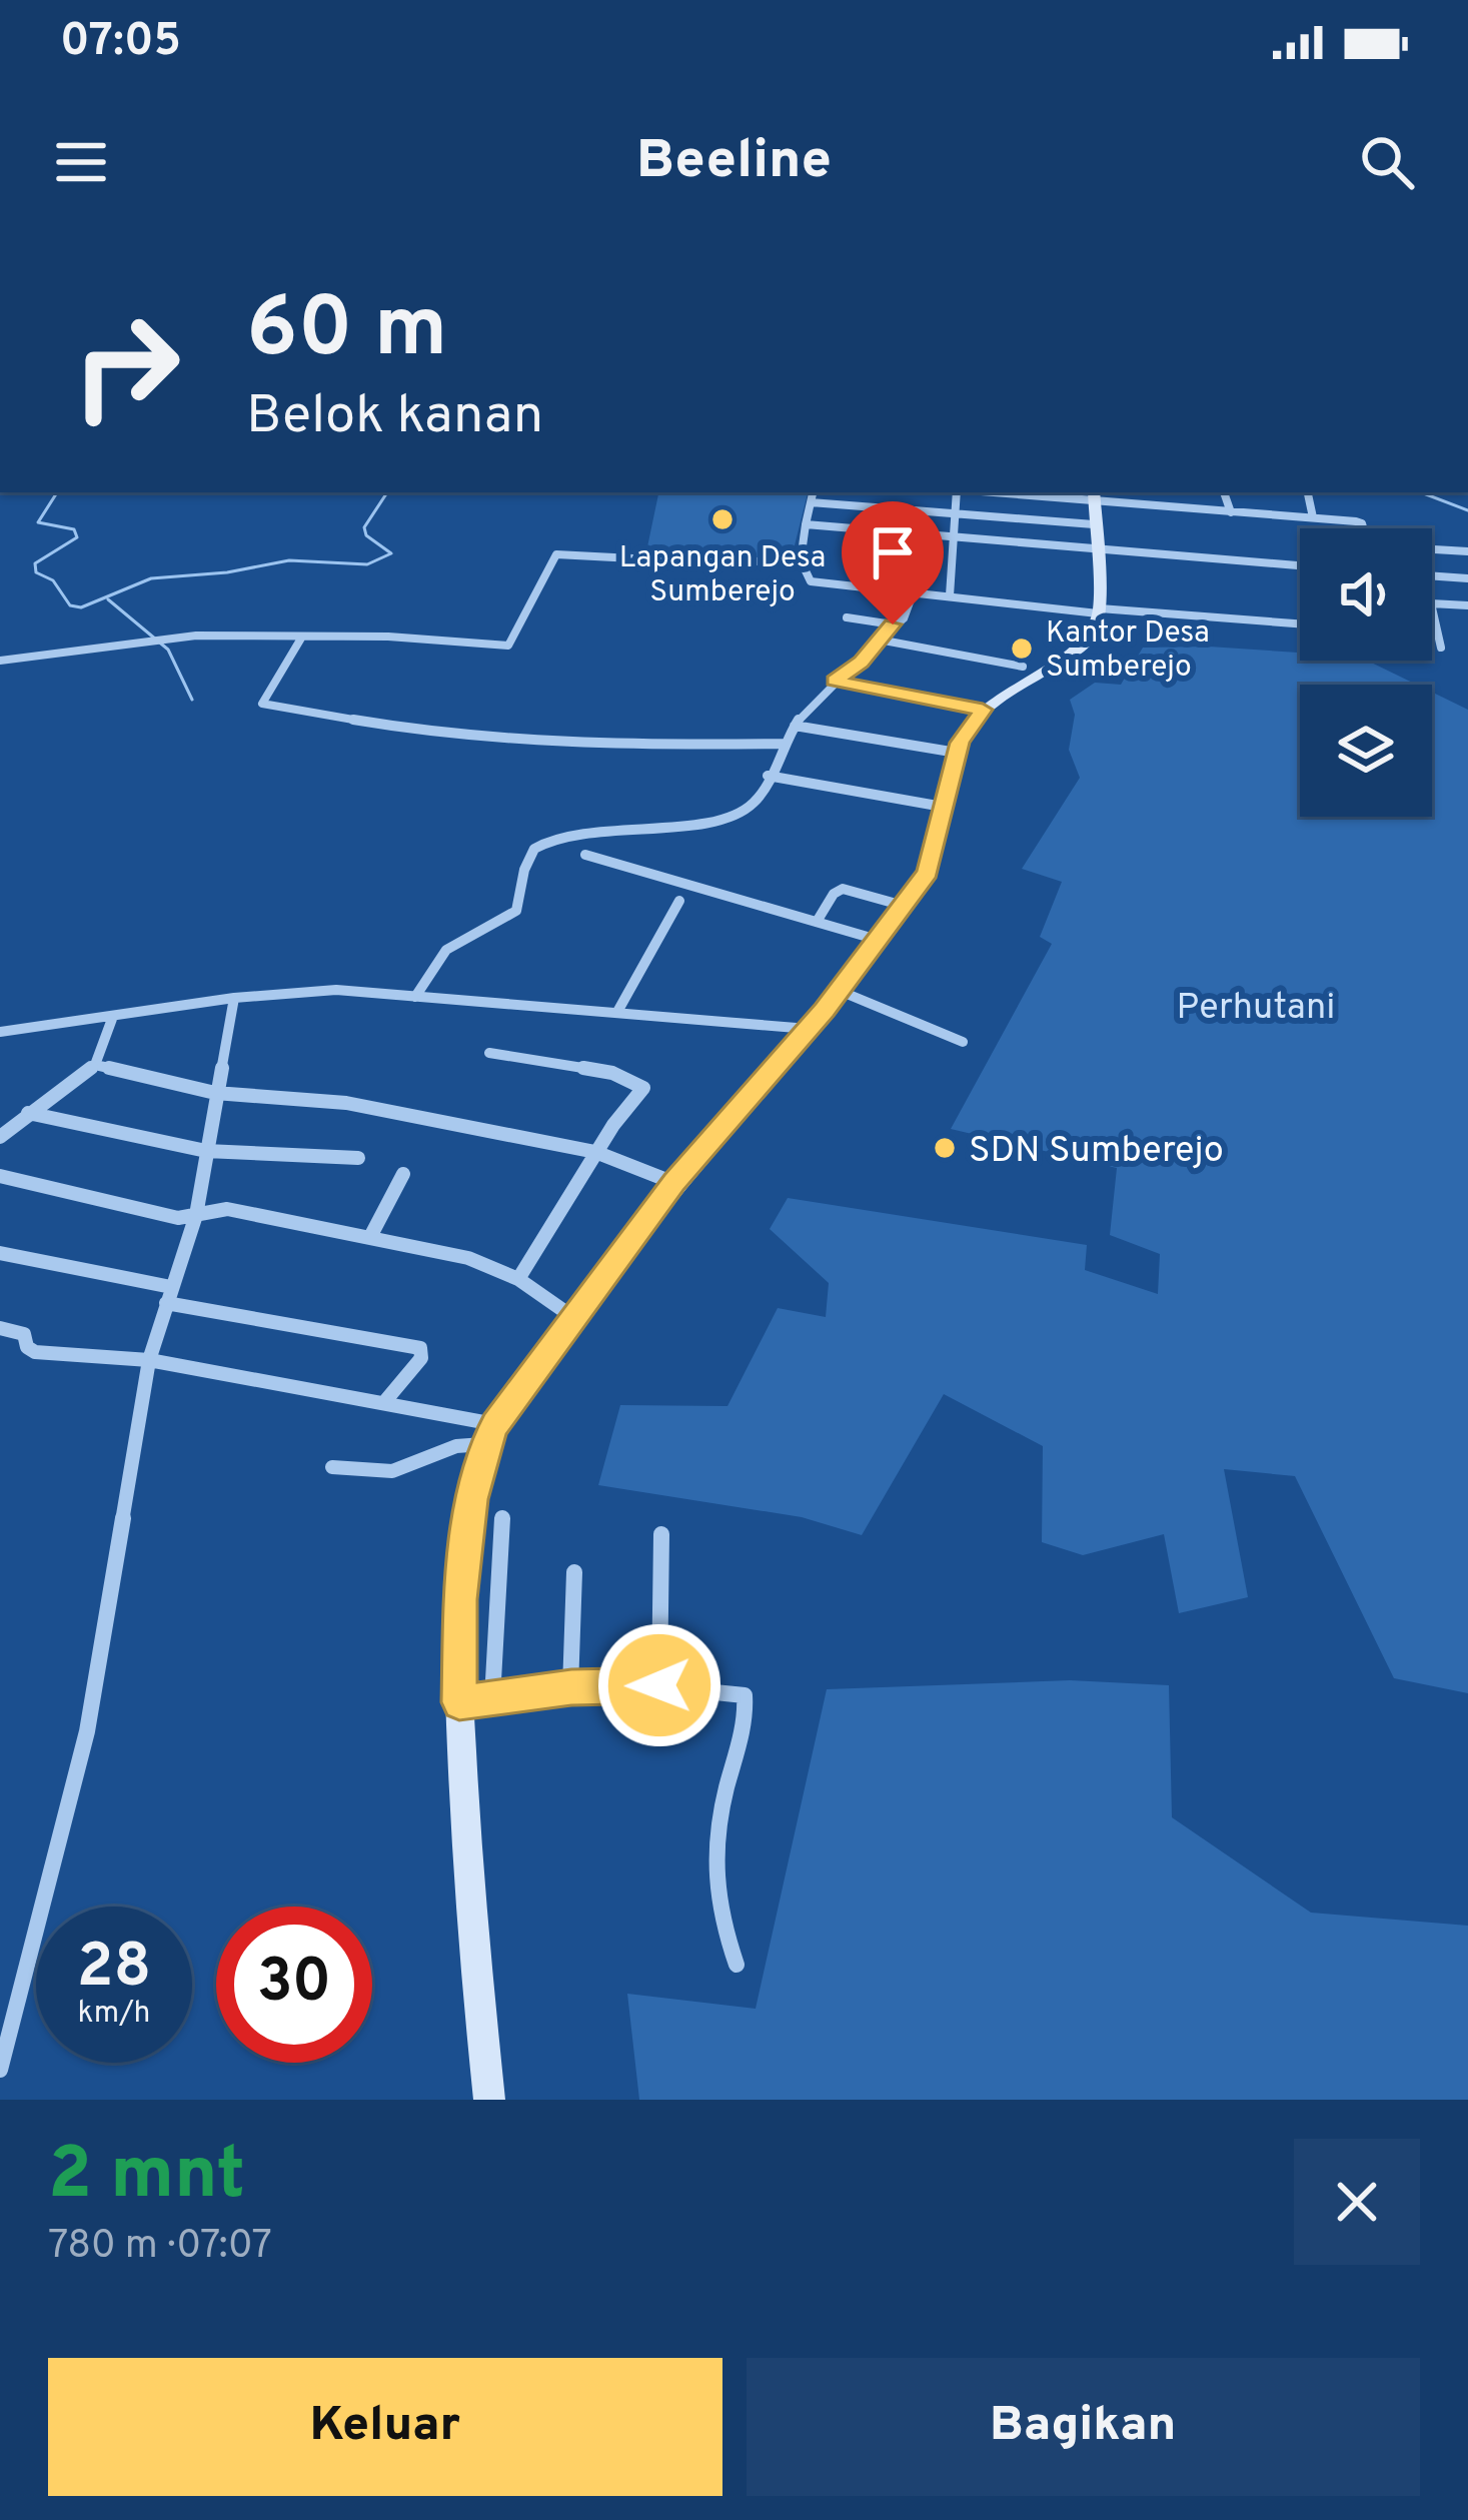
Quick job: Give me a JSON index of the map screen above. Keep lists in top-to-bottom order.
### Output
{
  "parks": ["Perhutani"],
  "places": ["Lapangan Desa Sumberejo", "Kantor Desa Sumberejo", "SDN Sumberejo"],
  "page": {
    "status": "07:05",
    "header": "Beeline",
    "turn": ["60 m", "Belok kanan"],
    "speed": "28 km/h",
    "limit": "30",
    "heading": ["2 mnt", "780 m · 07:07"],
    "buttons": ["Keluar", "Bagikan"]
  }
}
